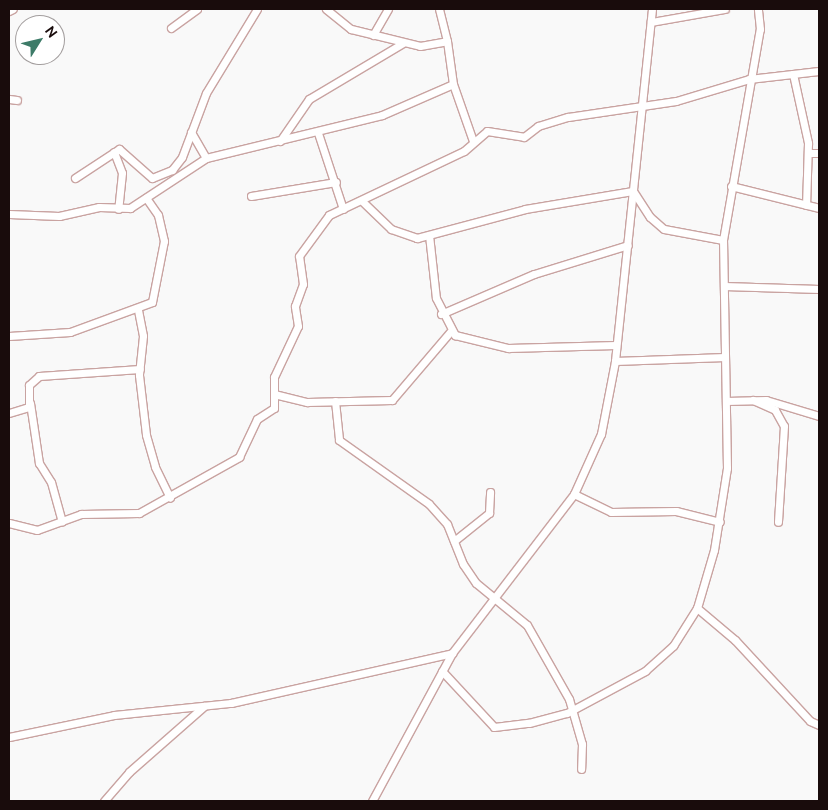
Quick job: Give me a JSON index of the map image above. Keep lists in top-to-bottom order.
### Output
{
  "north": "top right"
}
